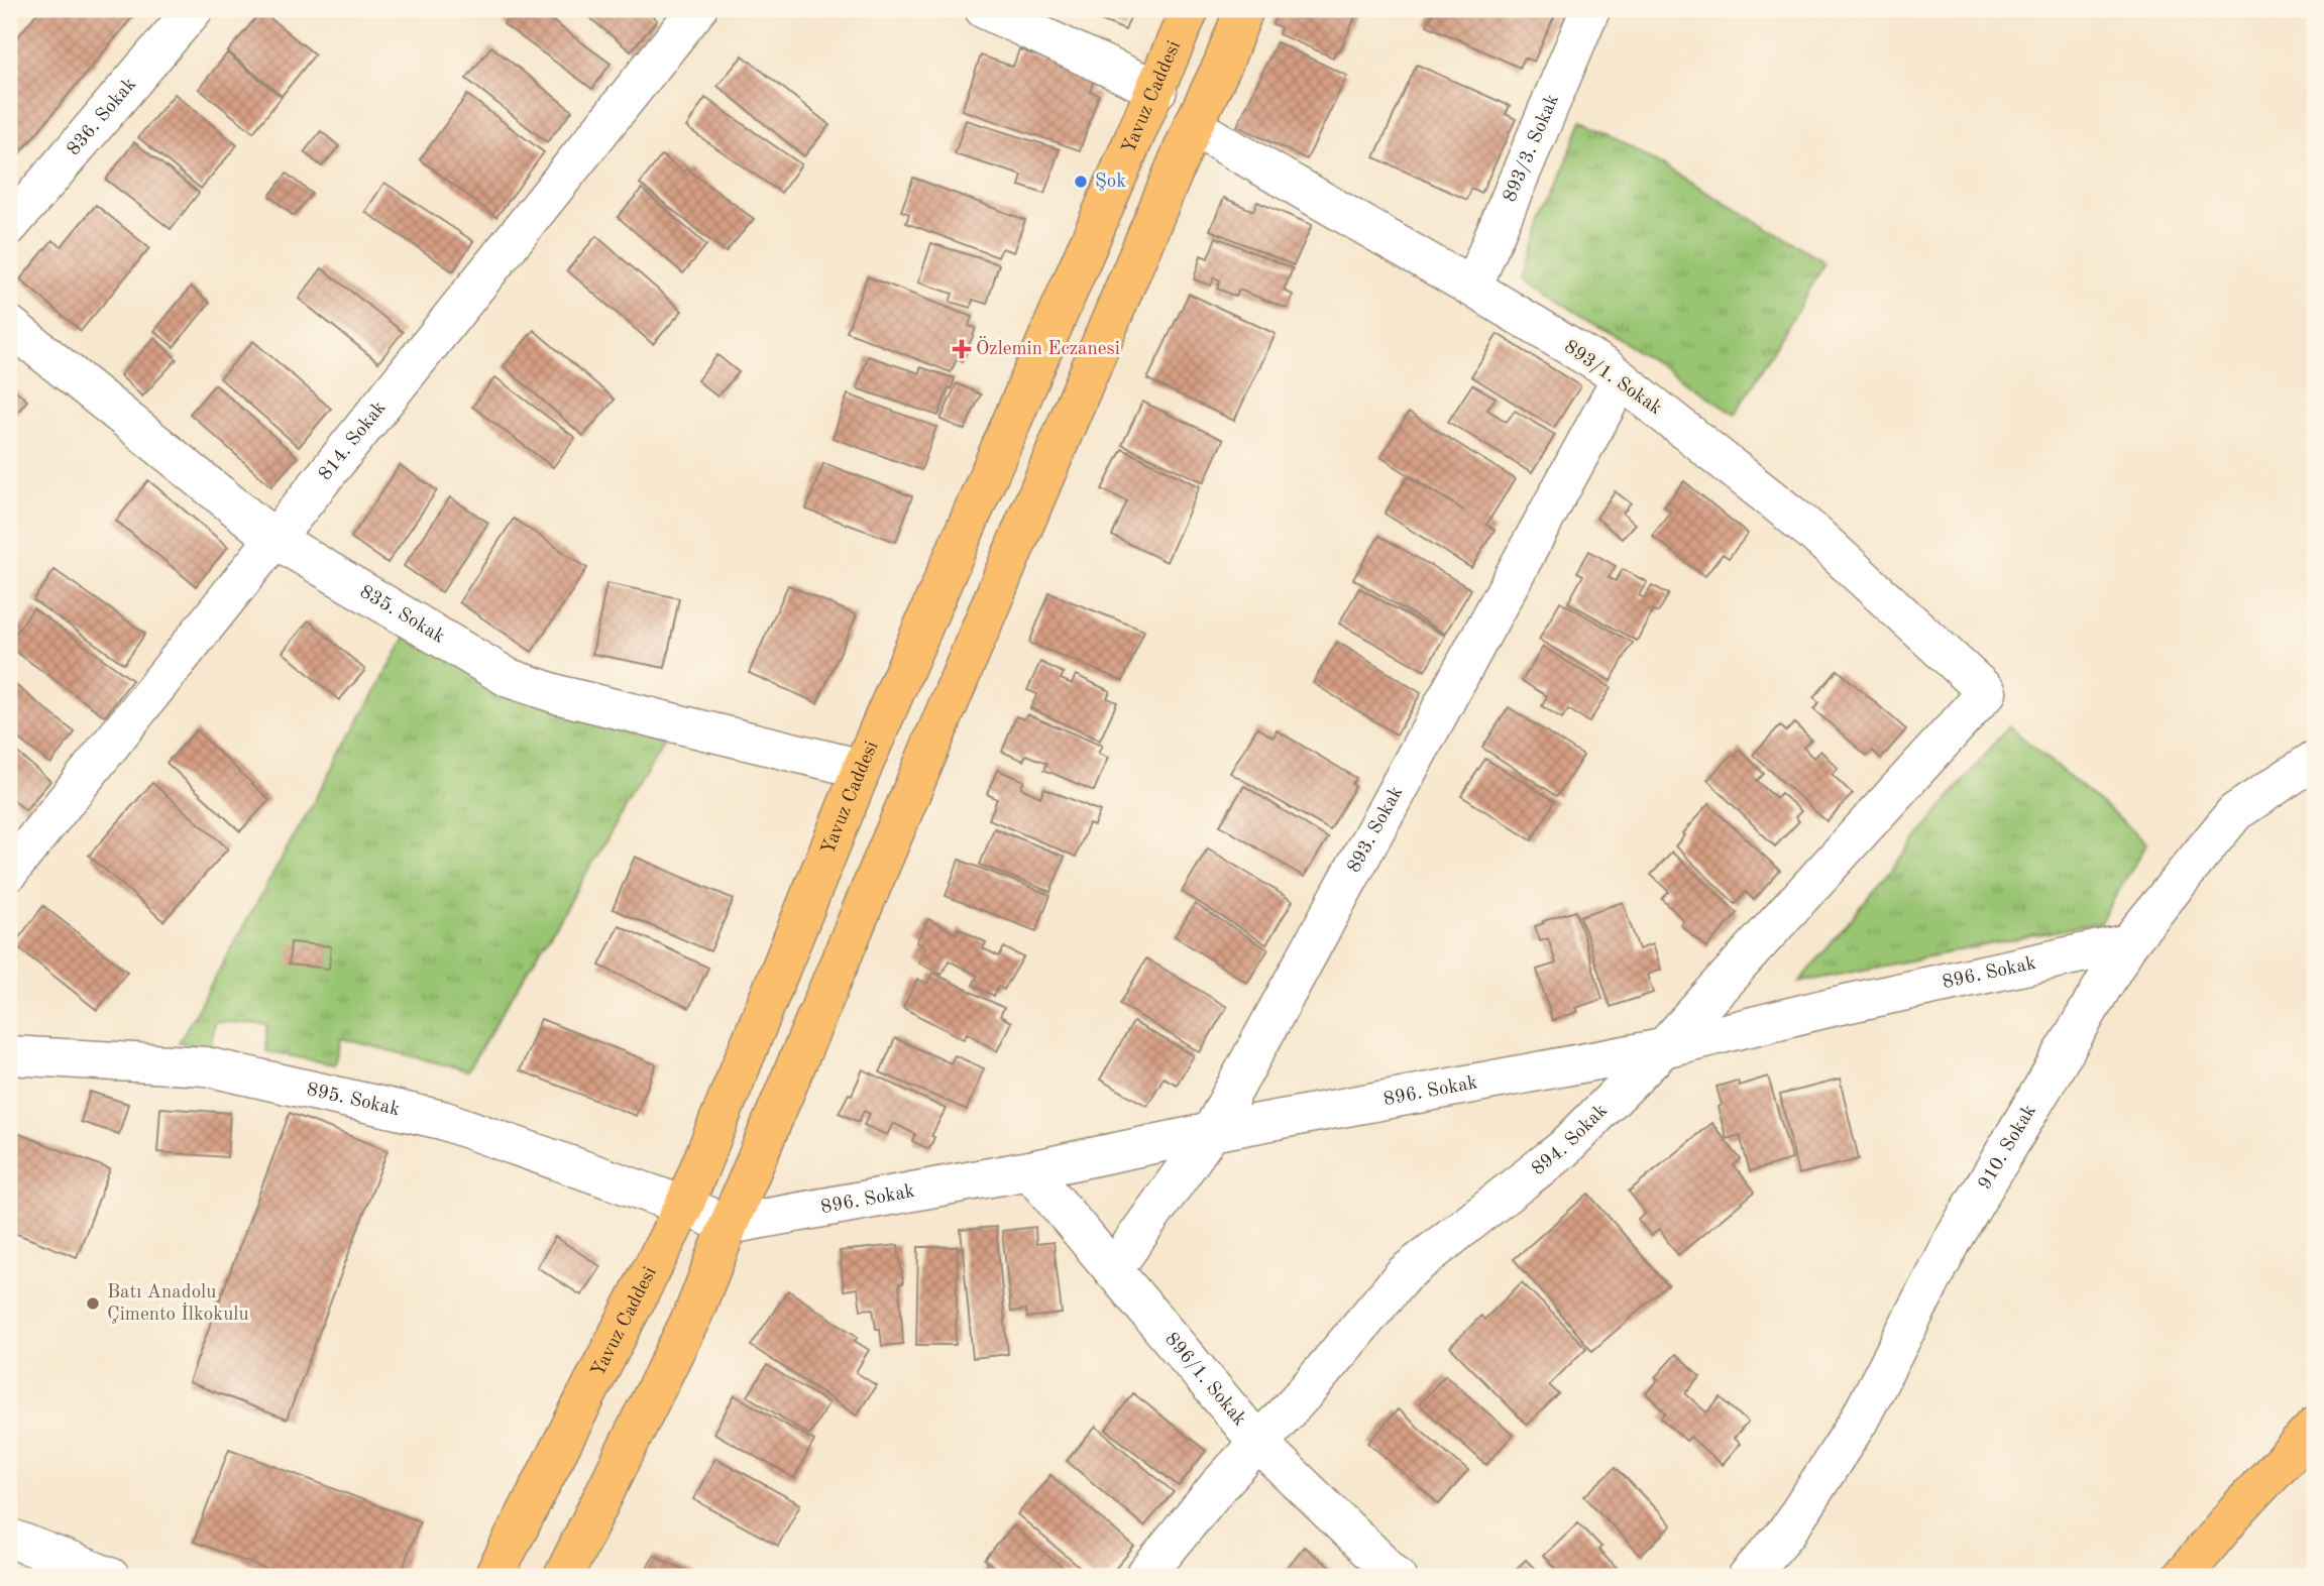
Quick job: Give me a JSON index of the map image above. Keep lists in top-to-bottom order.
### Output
{
  "streets": {
    "main road": ["Yavuz Caddesi"],
    "street": [
      "836. Sokak",
      "893/3. Sokak",
      "893/1. Sokak",
      "814. Sokak",
      "835. Sokak",
      "893. Sokak",
      "896. Sokak",
      "895. Sokak",
      "894. Sokak",
      "910. Sokak",
      "896/1. Sokak"
    ]
  },
  "crossings": [
    ["Yavuz Caddesi", "835. Sokak"],
    ["Yavuz Caddesi", "895. Sokak"],
    ["893/3. Sokak", "893/1. Sokak"],
    ["893/1. Sokak", "893. Sokak"],
    ["893/1. Sokak", "894. Sokak"],
    ["814. Sokak", "835. Sokak"],
    ["893. Sokak", "896. Sokak"],
    ["893. Sokak", "896/1. Sokak"],
    ["896. Sokak", "895. Sokak"],
    ["896. Sokak", "894. Sokak"],
    ["896. Sokak", "910. Sokak"],
    ["896. Sokak", "896/1. Sokak"],
    ["894. Sokak", "896/1. Sokak"]
  ],
  "places": {
    "other": ["Şok", "Batı Anadolu Çimento İlkokulu"],
    "health": ["Özlemin Eczanesi"]
  }
}
